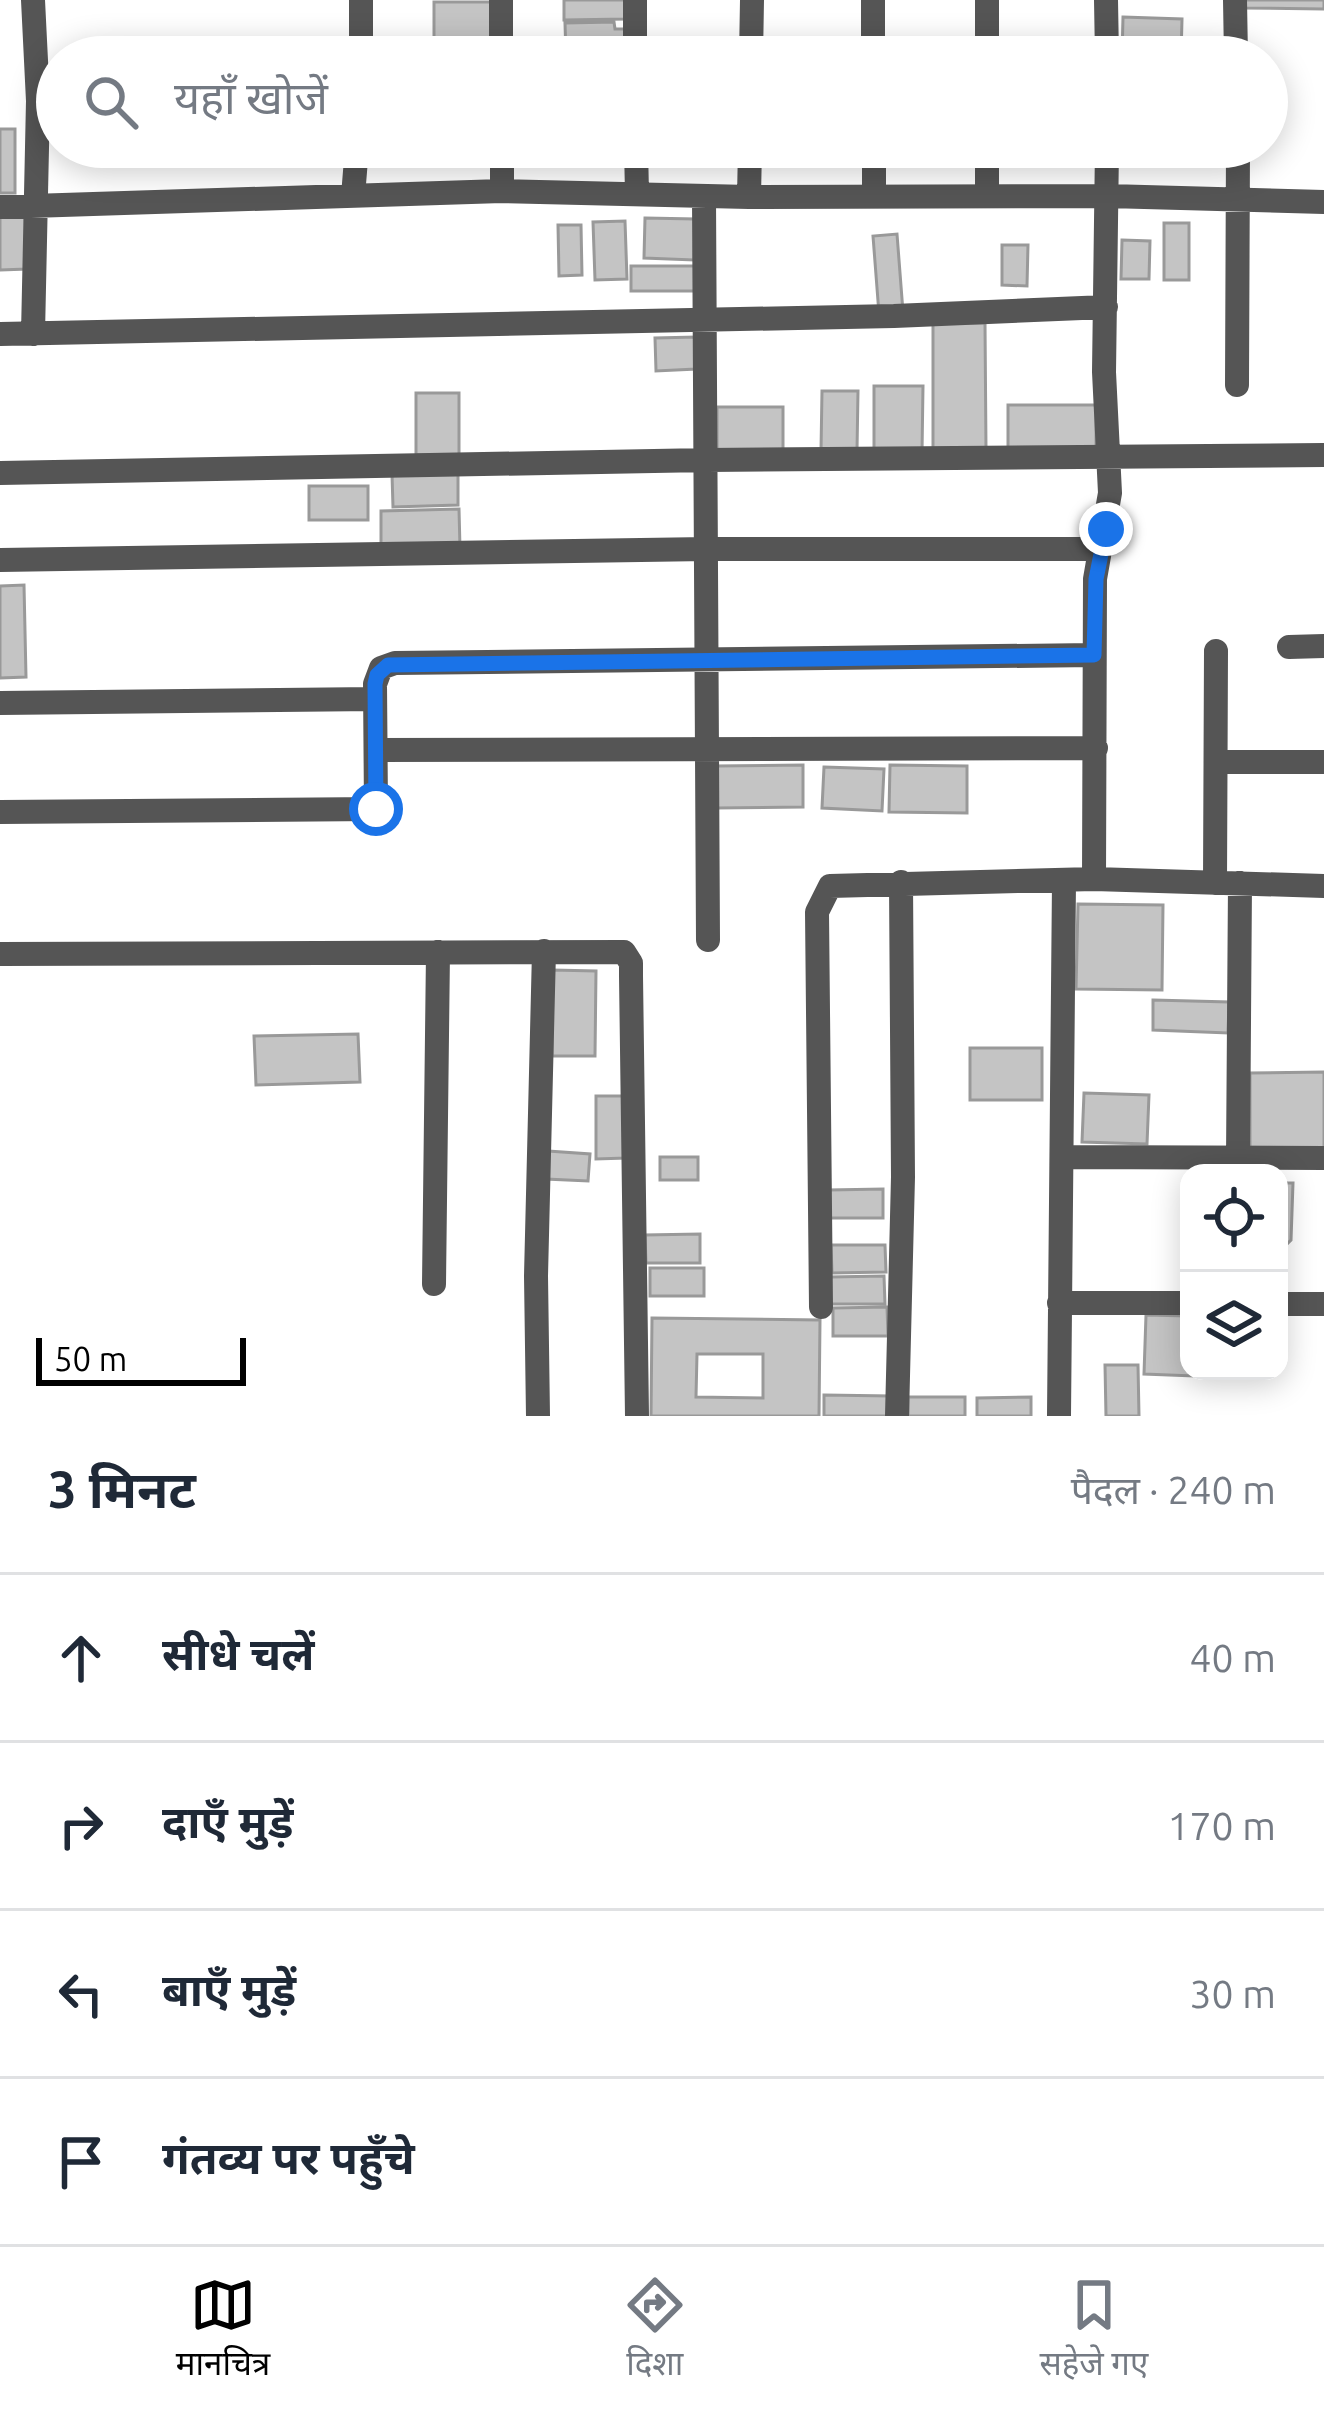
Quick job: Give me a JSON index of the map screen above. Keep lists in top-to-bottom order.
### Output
{
  "scale_bar": "50 m",
  "page": {
    "search": "यहाँ खोजें",
    "scale": "50 m",
    "heading": ["3 मिनट", "पैदल · 240 m"],
    "list": [
      ["सीधे चलें", "40 m"],
      ["दाएँ मुड़ें", "170 m"],
      ["बाएँ मुड़ें", "30 m"],
      "गंतव्य पर पहुँचे"
    ],
    "nav": ["मानचित्र", "दिशा", "सहेजे गए"]
  }
}
